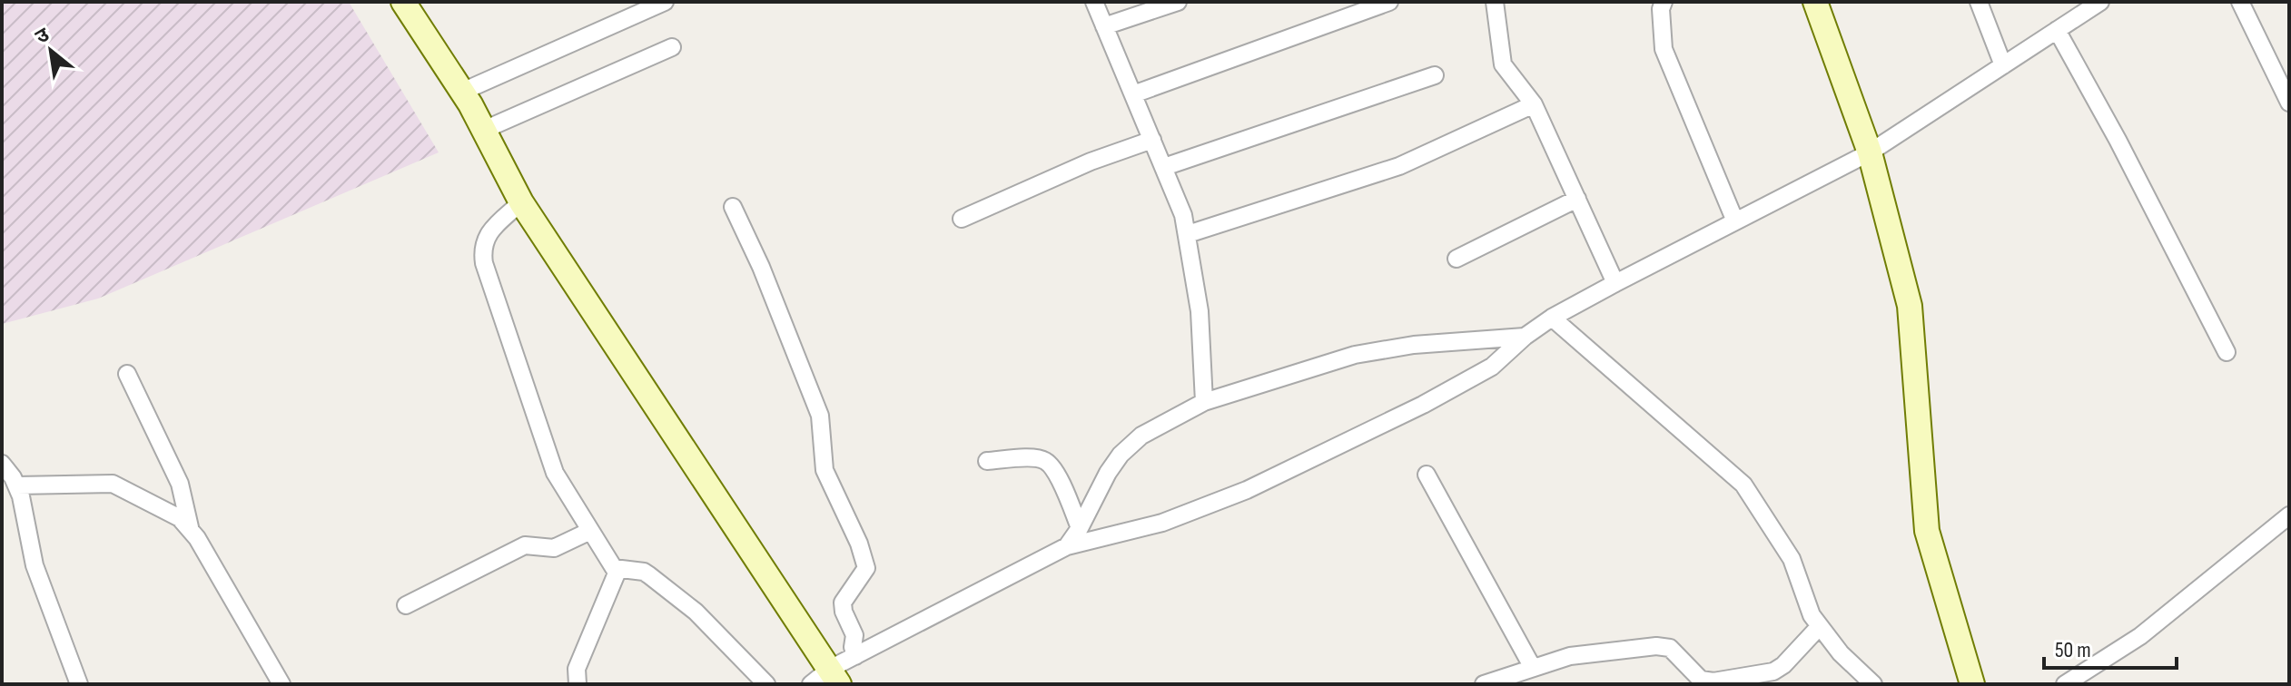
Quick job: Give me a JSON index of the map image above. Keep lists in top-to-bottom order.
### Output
{
  "scale_bar": "50 m",
  "north": "top left"
}
